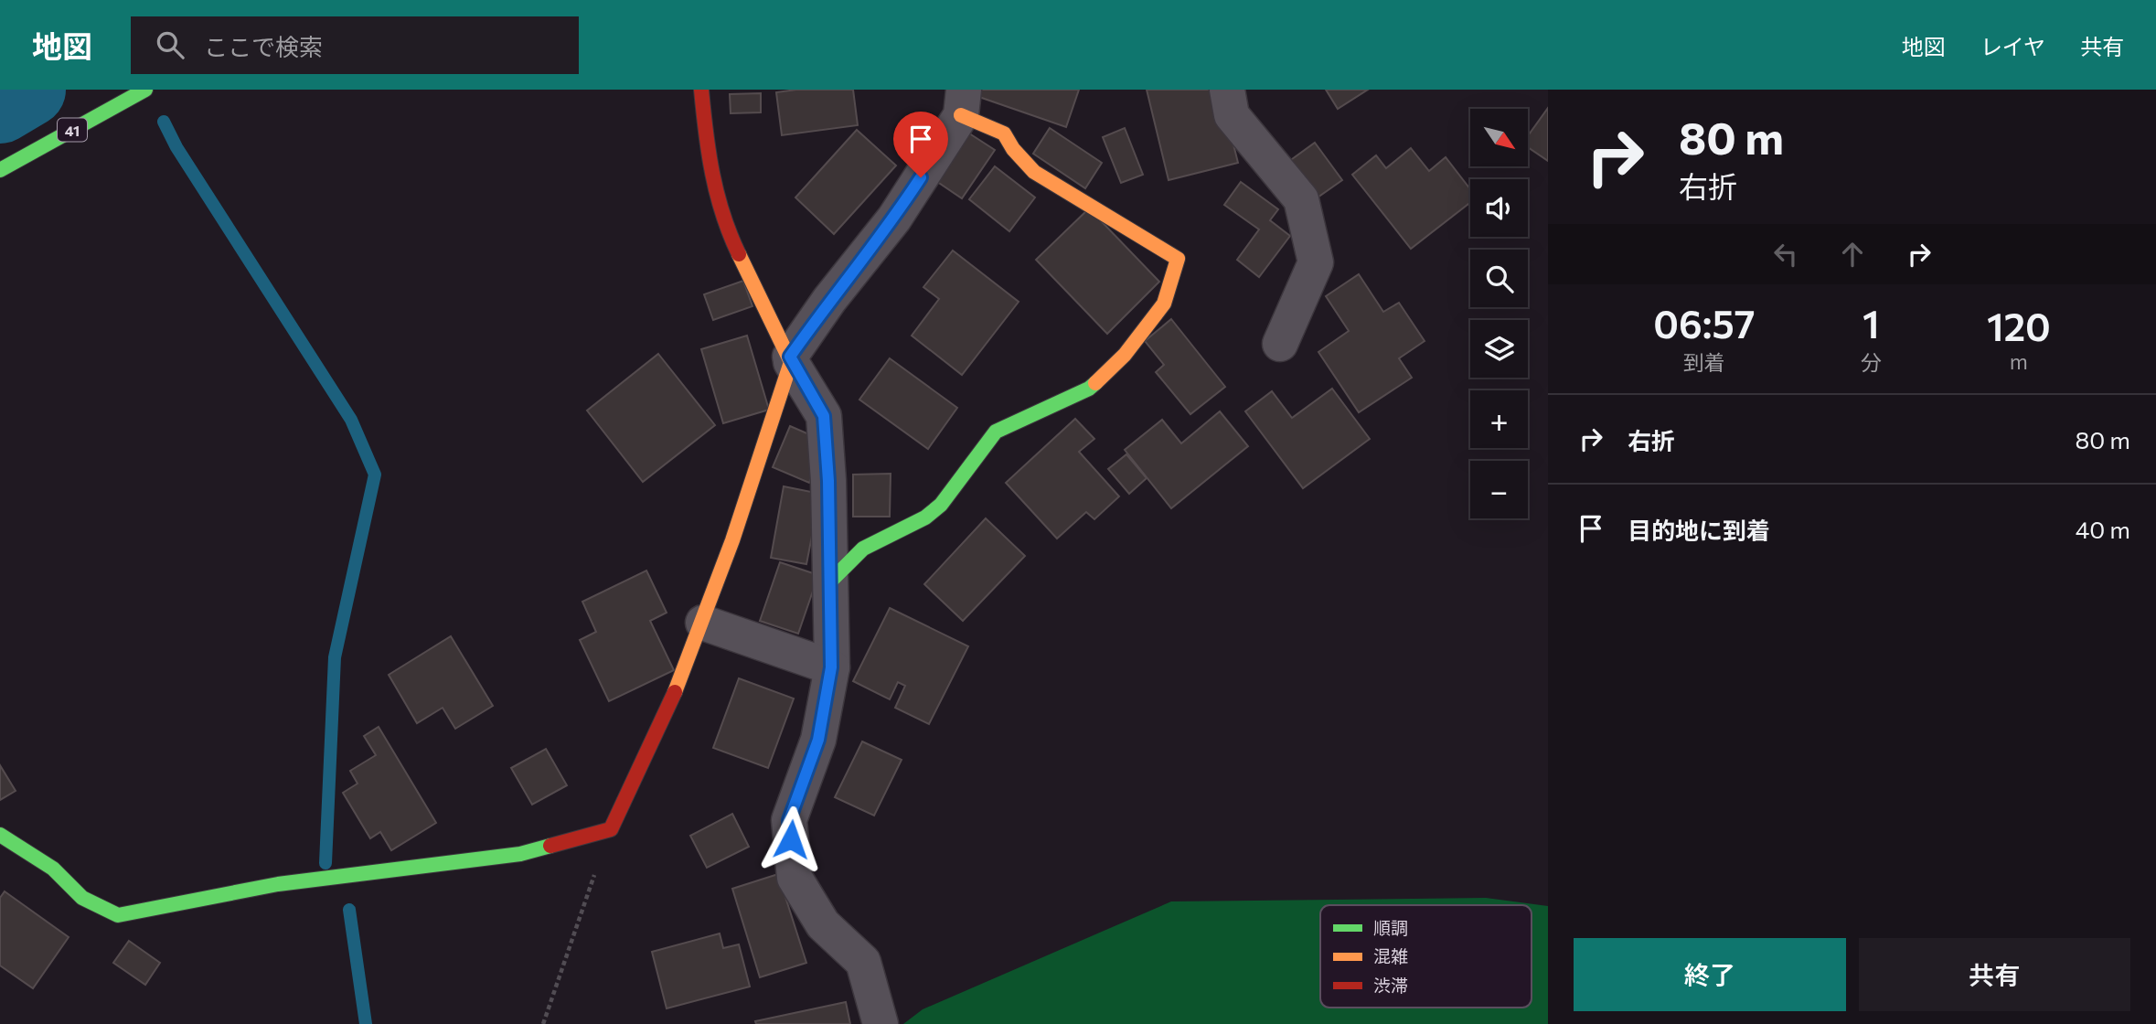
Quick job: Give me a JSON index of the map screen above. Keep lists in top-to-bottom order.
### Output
{
  "streets": {
    "street": ["41"]
  },
  "legend": ["順調", "混雑", "渋滞"],
  "north": "bottom right",
  "page": {
    "header": "地図",
    "search": "ここで検索",
    "nav": ["地図", "レイヤ", "共有"],
    "turn": ["80 m", "右折"],
    "map_buttons": ["+", "−"],
    "eta": [
      "06:57",
      "到着",
      "1",
      "分",
      "120",
      "m"
    ],
    "list": [
      {
        "name": "右折",
        "value": "80 m"
      },
      {
        "name": "目的地に到着",
        "value": "40 m"
      }
    ],
    "buttons": ["終了", "共有"]
  }
}
